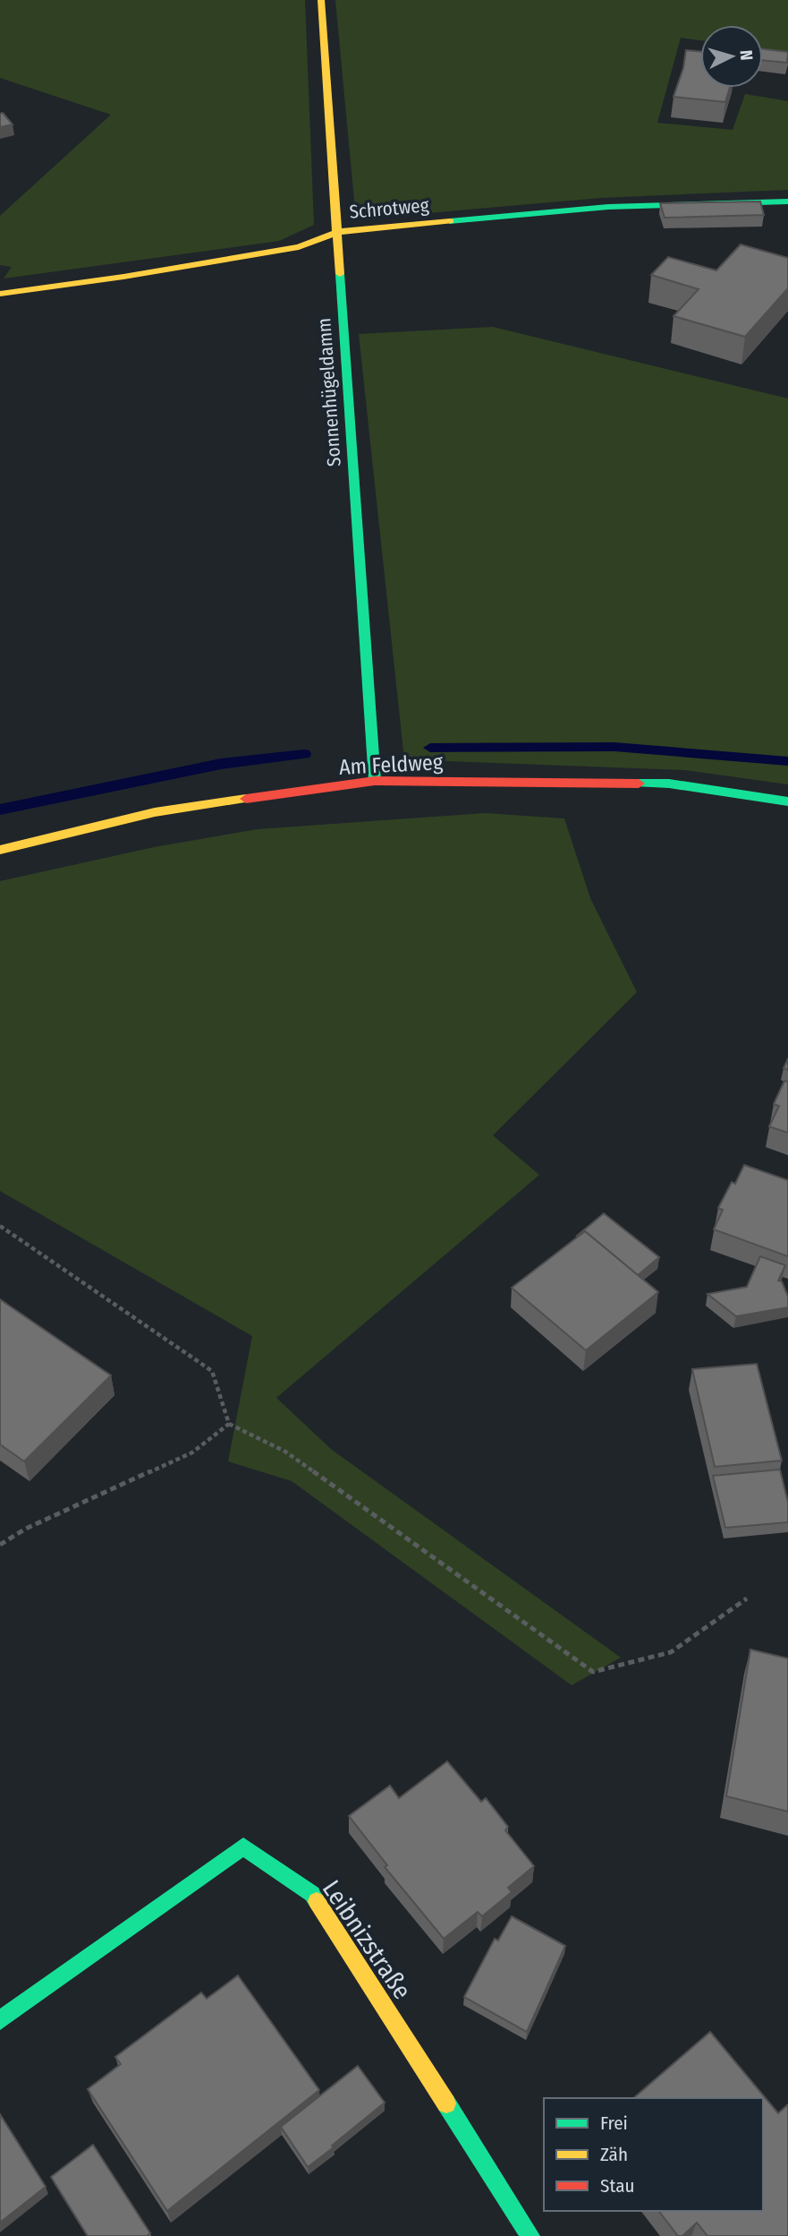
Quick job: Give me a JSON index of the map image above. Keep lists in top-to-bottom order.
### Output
{
  "streets": {
    "street": [
      "Schrotweg",
      "Sonnenhügeldamm",
      "Am Feldweg",
      "Leibnizstraße"
    ]
  },
  "crossings": [
    ["Schrotweg", "Sonnenhügeldamm"],
    ["Sonnenhügeldamm", "Am Feldweg"]
  ],
  "legend": ["Frei", "Zäh", "Stau"],
  "north": "right"
}
